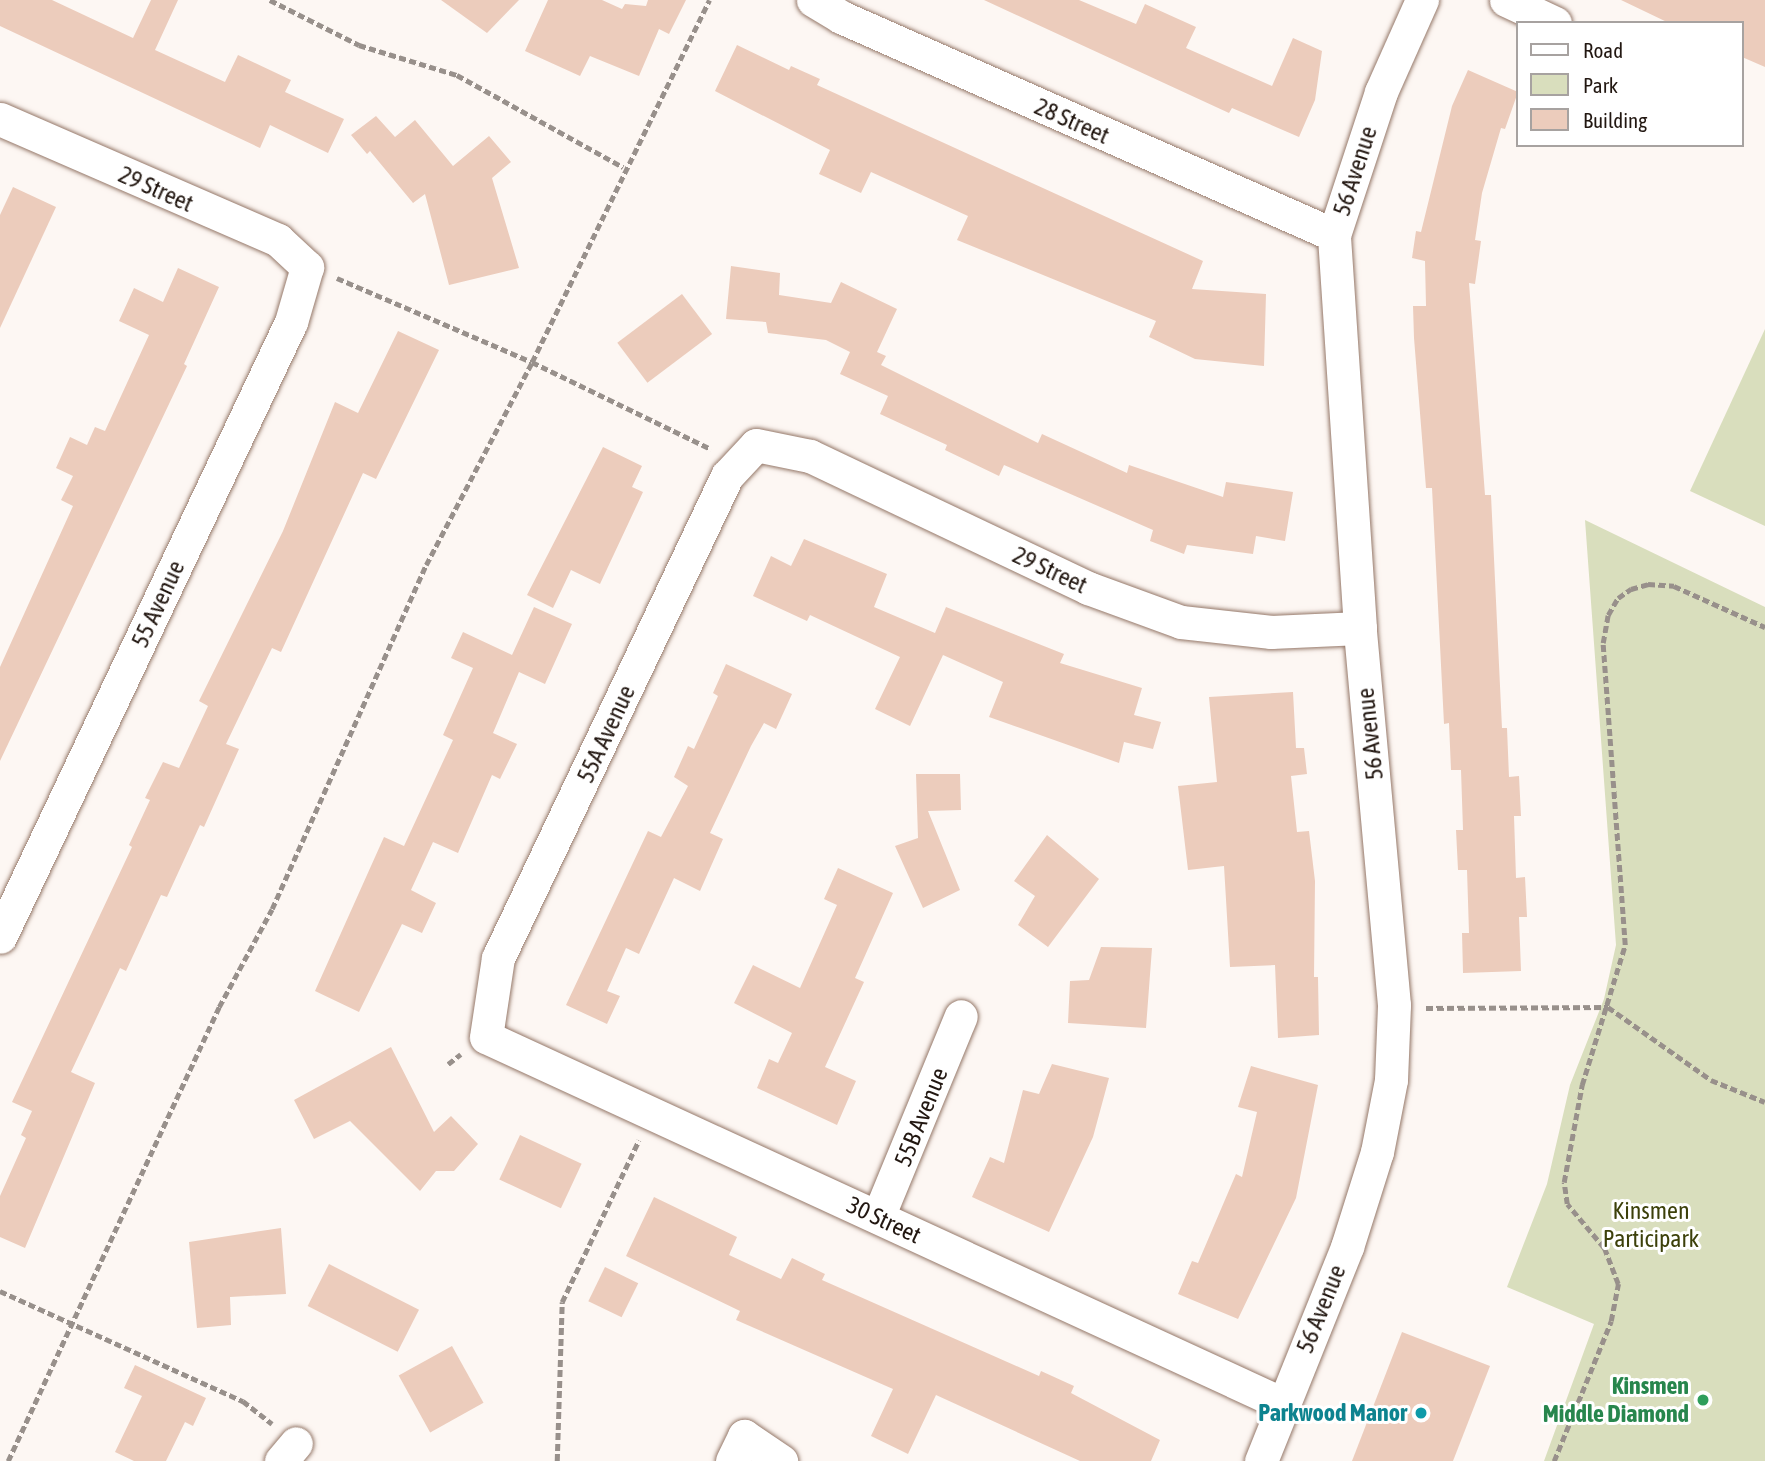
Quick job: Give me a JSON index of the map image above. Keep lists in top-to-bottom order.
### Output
{
  "streets": {
    "street": [
      "28 Street",
      "56 Avenue",
      "29 Street",
      "55 Avenue",
      "55A Avenue",
      "55B Avenue",
      "30 Street"
    ]
  },
  "crossings": [
    ["28 Street", "56 Avenue"],
    ["56 Avenue", "29 Street"],
    ["56 Avenue", "30 Street"],
    ["29 Street", "55 Avenue"],
    ["29 Street", "55A Avenue"],
    ["55A Avenue", "30 Street"],
    ["55B Avenue", "30 Street"]
  ],
  "parks": ["Kinsmen Participark"],
  "places": ["Kinsmen Middle Diamond", "Parkwood Manor"],
  "legend": ["Road", "Park", "Building"]
}
